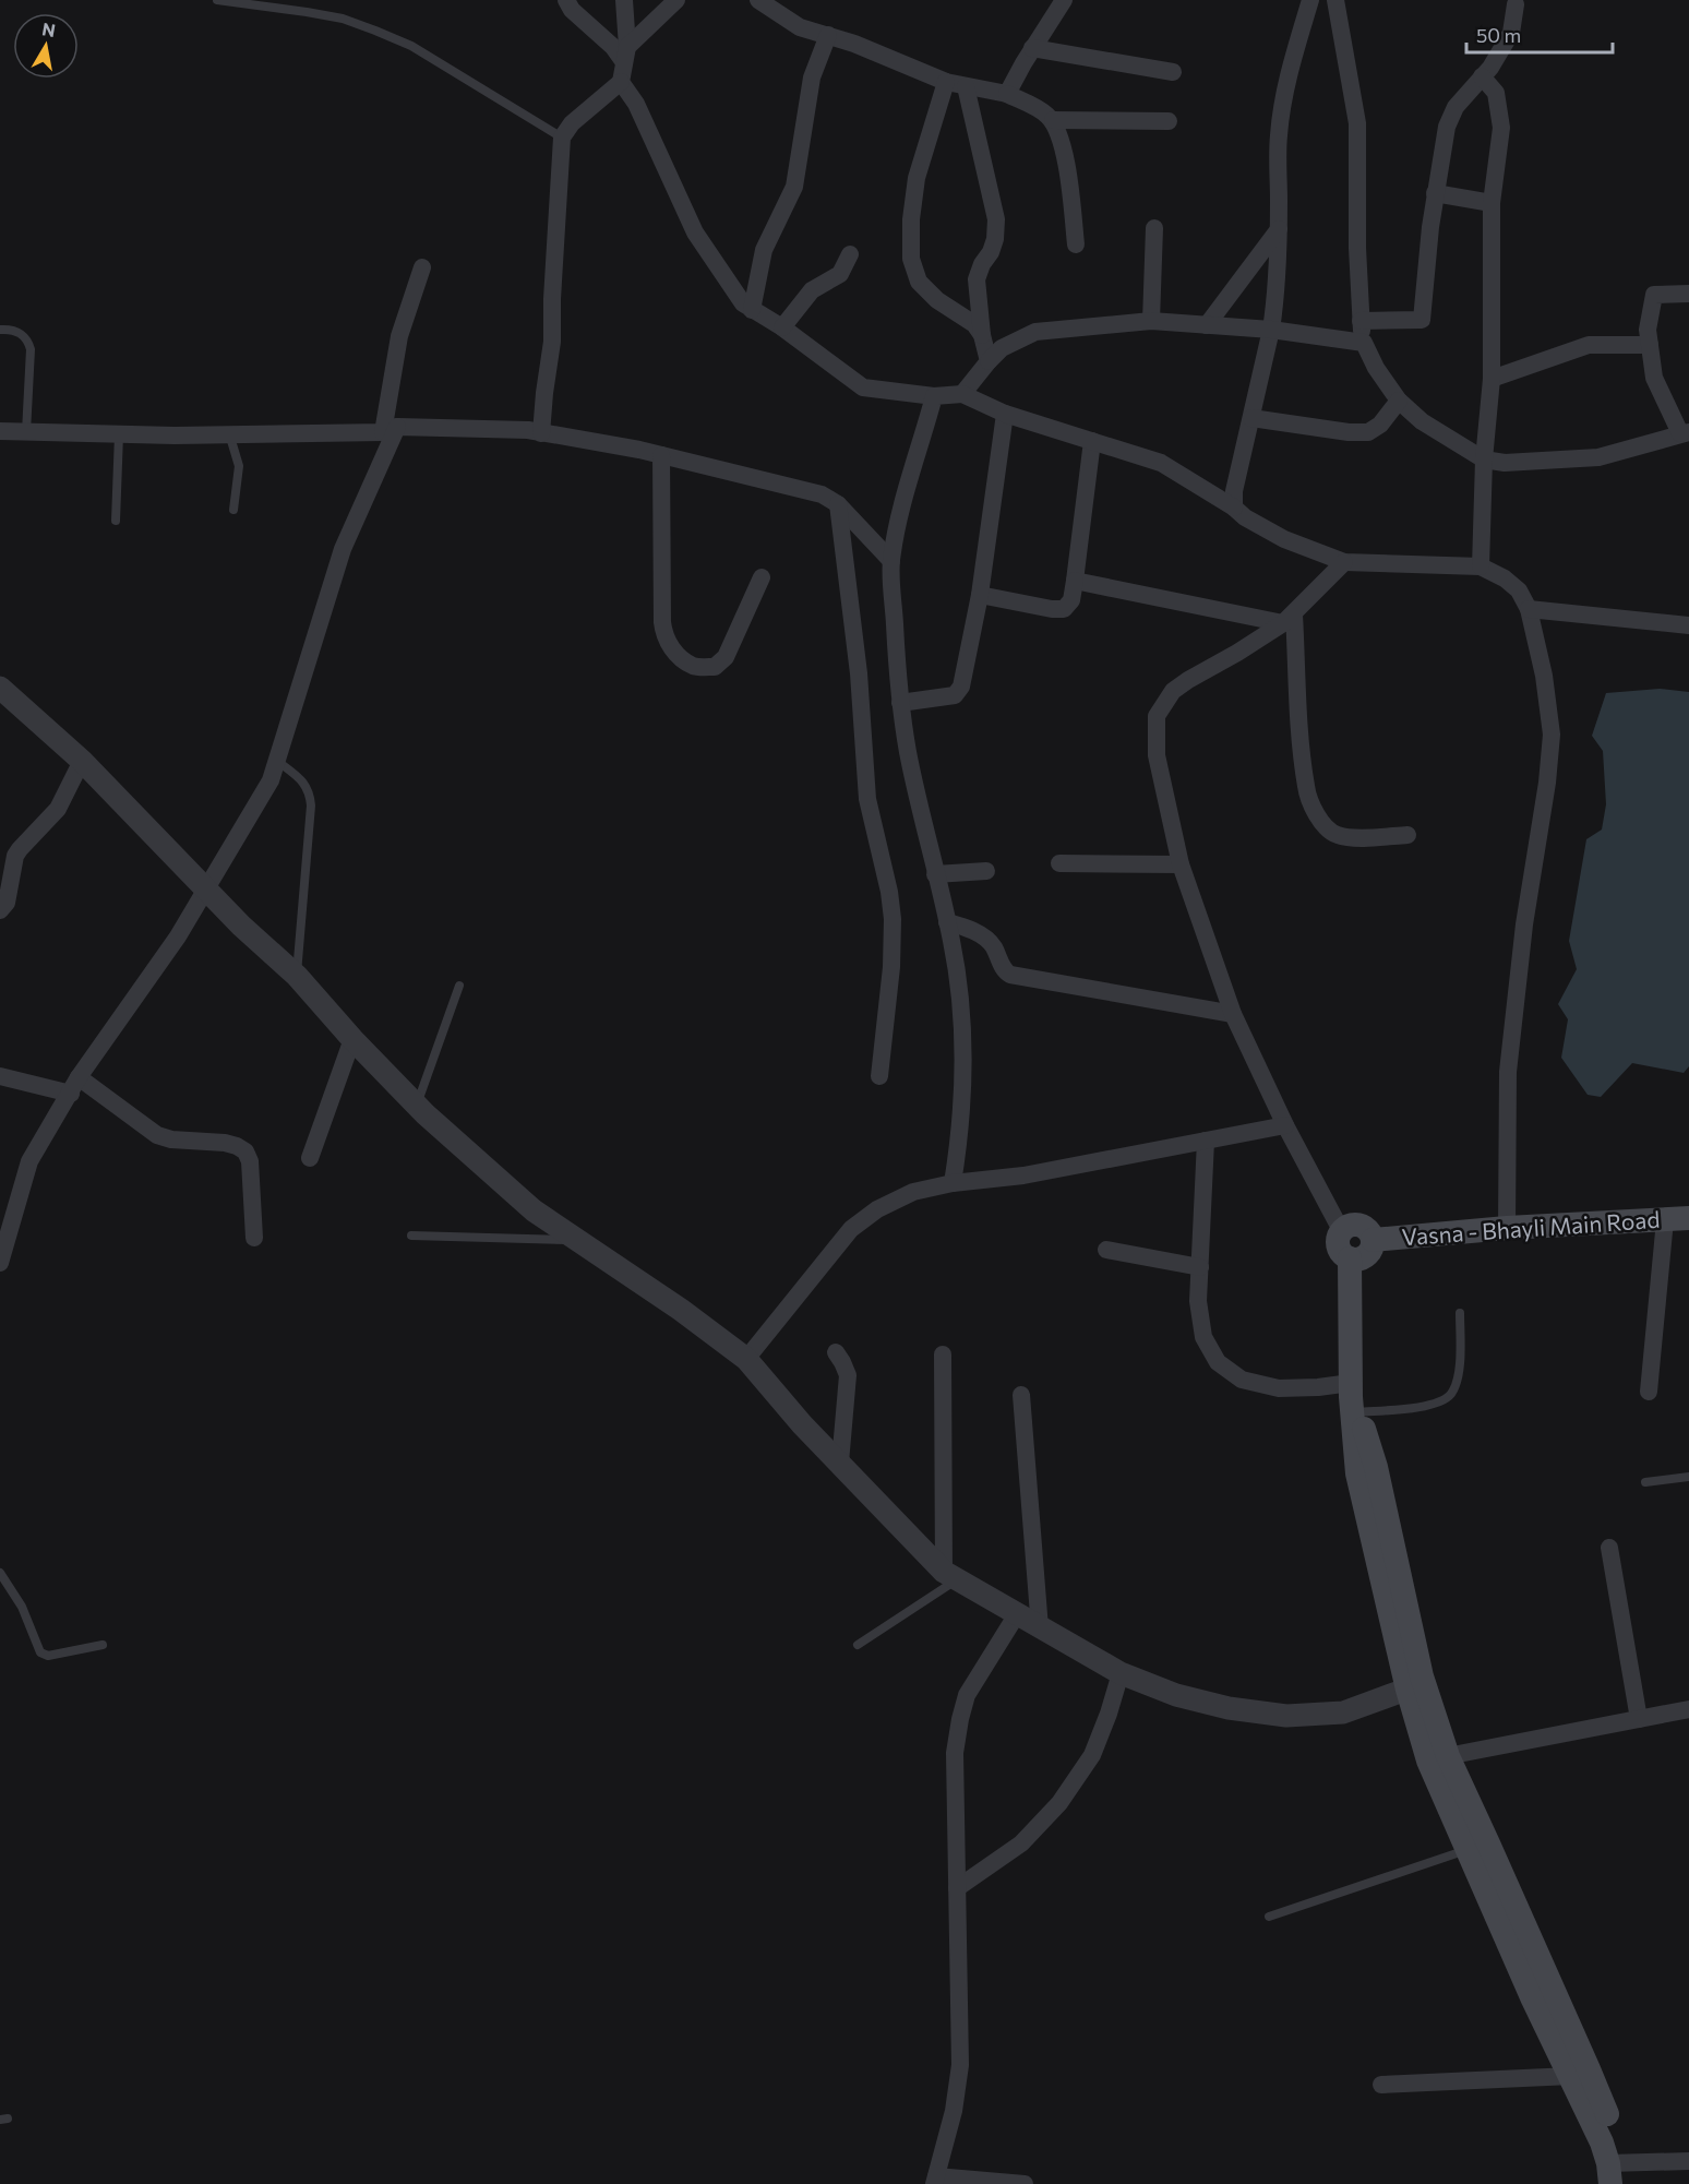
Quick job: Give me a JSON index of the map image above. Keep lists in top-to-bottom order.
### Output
{
  "streets": {
    "main road": ["Vasna - Bhayli Main Road"]
  },
  "scale_bar": "50 m",
  "north": "top"
}
